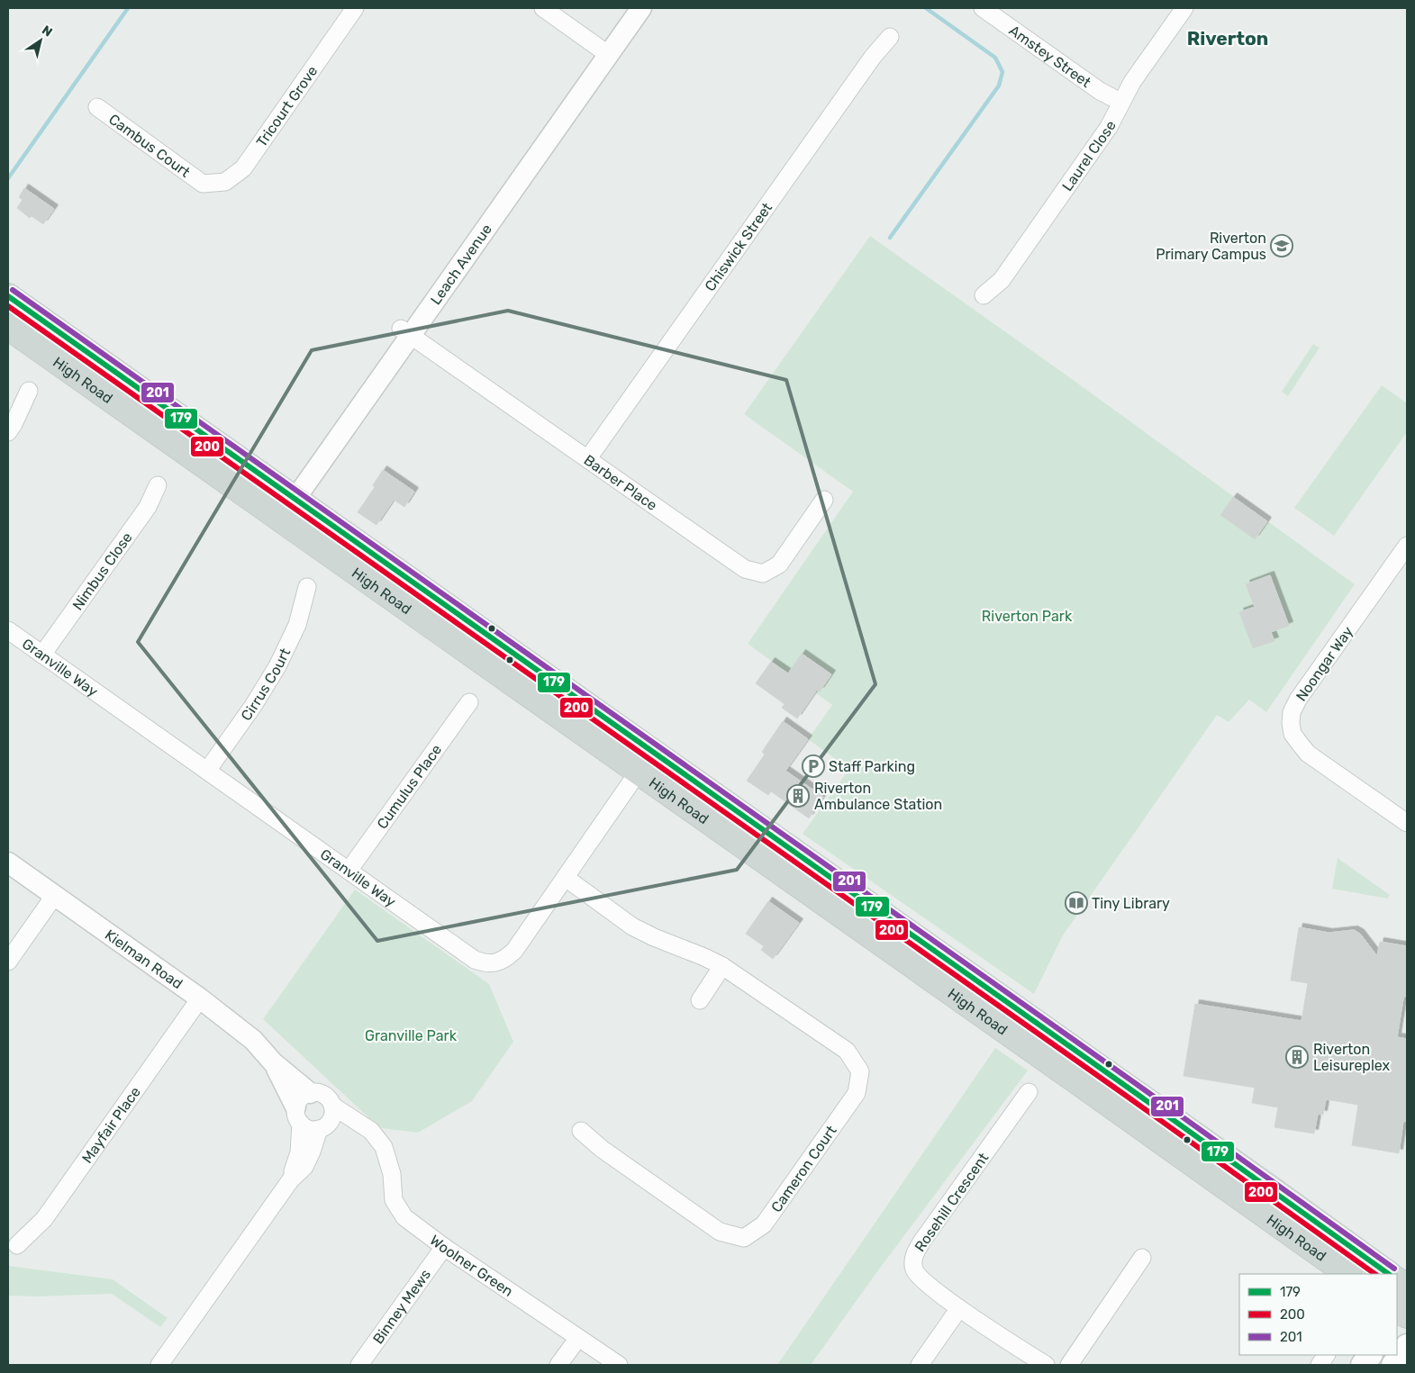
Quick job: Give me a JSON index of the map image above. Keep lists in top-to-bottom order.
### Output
{
  "streets": {
    "main road": ["High Road"],
    "street": [
      "Amstey Street",
      "Tricourt Grove",
      "Cambus Court",
      "Laurel Close",
      "Chiswick Street",
      "Leach Avenue",
      "Barber Place",
      "Nimbus Close",
      "Noongar Way",
      "Granville Way",
      "Cirrus Court",
      "Cumulus Place",
      "Kielman Road",
      "Mayfair Place",
      "Cameron Court",
      "Rosehill Crescent",
      "Woolner Green",
      "Binney Mews"
    ]
  },
  "crossings": [
    ["Amstey Street", "Laurel Close"],
    ["Tricourt Grove", "Cambus Court"],
    ["Chiswick Street", "Barber Place"],
    ["Leach Avenue", "High Road"],
    ["Leach Avenue", "Barber Place"],
    ["High Road", "Granville Way"],
    ["Nimbus Close", "Granville Way"],
    ["Granville Way", "Cirrus Court"],
    ["Granville Way", "Cumulus Place"],
    ["Granville Way", "Cameron Court"],
    ["Kielman Road", "Mayfair Place"],
    ["Kielman Road", "Woolner Green"],
    ["Woolner Green", "Binney Mews"]
  ],
  "districts": ["Riverton"],
  "parks": ["Riverton Park", "Granville Park"],
  "places": {
    "school or university": ["Riverton Primary Campus"],
    "parking": ["Staff Parking"],
    "building": ["Riverton Ambulance Station", "Riverton Leisureplex"],
    "library": ["Tiny Library"]
  },
  "lines": ["transit line 201", "transit line 179", "transit line 200"],
  "legend": ["179", "200", "201"],
  "north": "top right"
}
